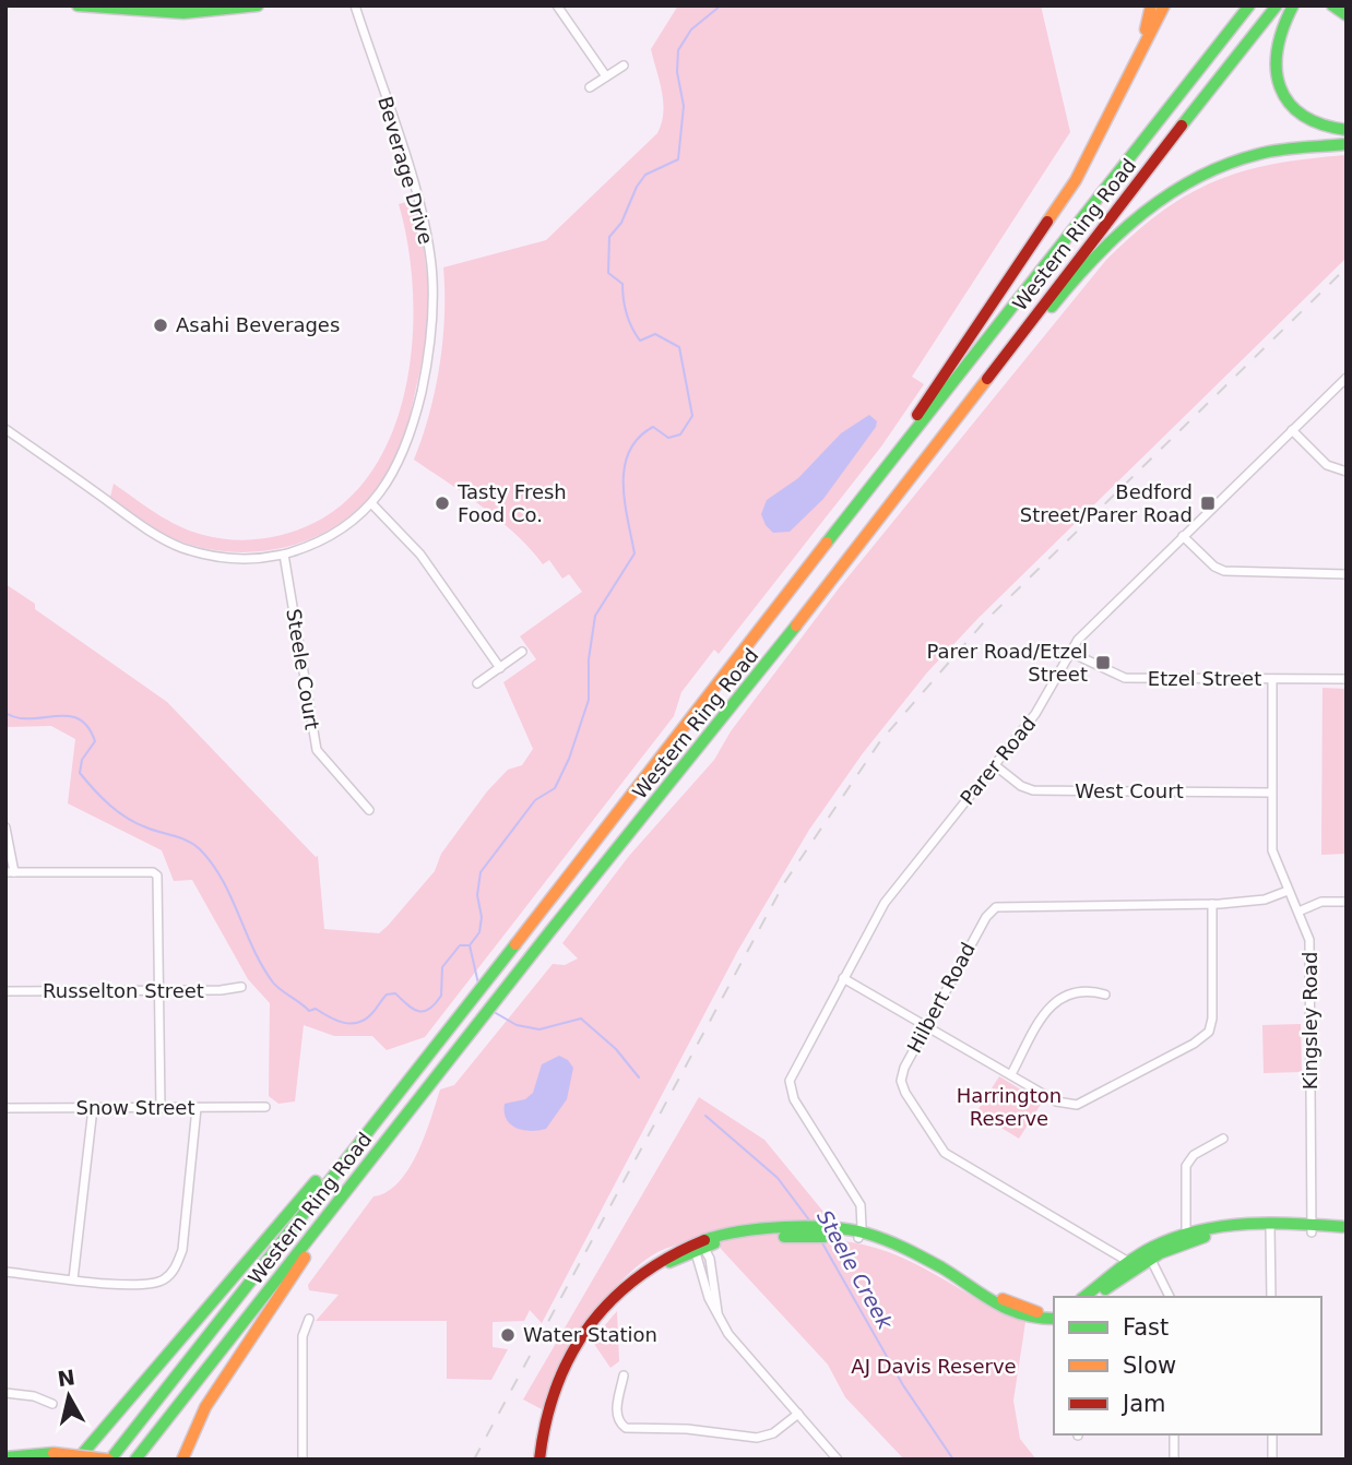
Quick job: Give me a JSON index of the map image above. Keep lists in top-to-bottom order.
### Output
{
  "streets": {
    "main road": ["Western Ring Road"],
    "street": [
      "Beverage Drive",
      "Steele Court",
      "Etzel Street",
      "Parer Road",
      "West Court",
      "Russelton Street",
      "Hilbert Road",
      "Kingsley Road",
      "Snow Street"
    ]
  },
  "crossings": [
    ["Beverage Drive", "Steele Court"],
    ["Etzel Street", "Parer Road"],
    ["Etzel Street", "Kingsley Road"],
    ["Parer Road", "West Court"],
    ["West Court", "Kingsley Road"],
    ["Hilbert Road", "Kingsley Road"]
  ],
  "water": ["Steele Creek"],
  "parks": ["Harrington Reserve", "AJ Davis Reserve"],
  "places": {
    "other": ["Asahi Beverages", "Tasty Fresh Food Co.", "Water Station"],
    "transit": ["Bedford Street/Parer Road", "Parer Road/Etzel Street"]
  },
  "legend": ["Fast", "Slow", "Jam"],
  "north": "top"
}
